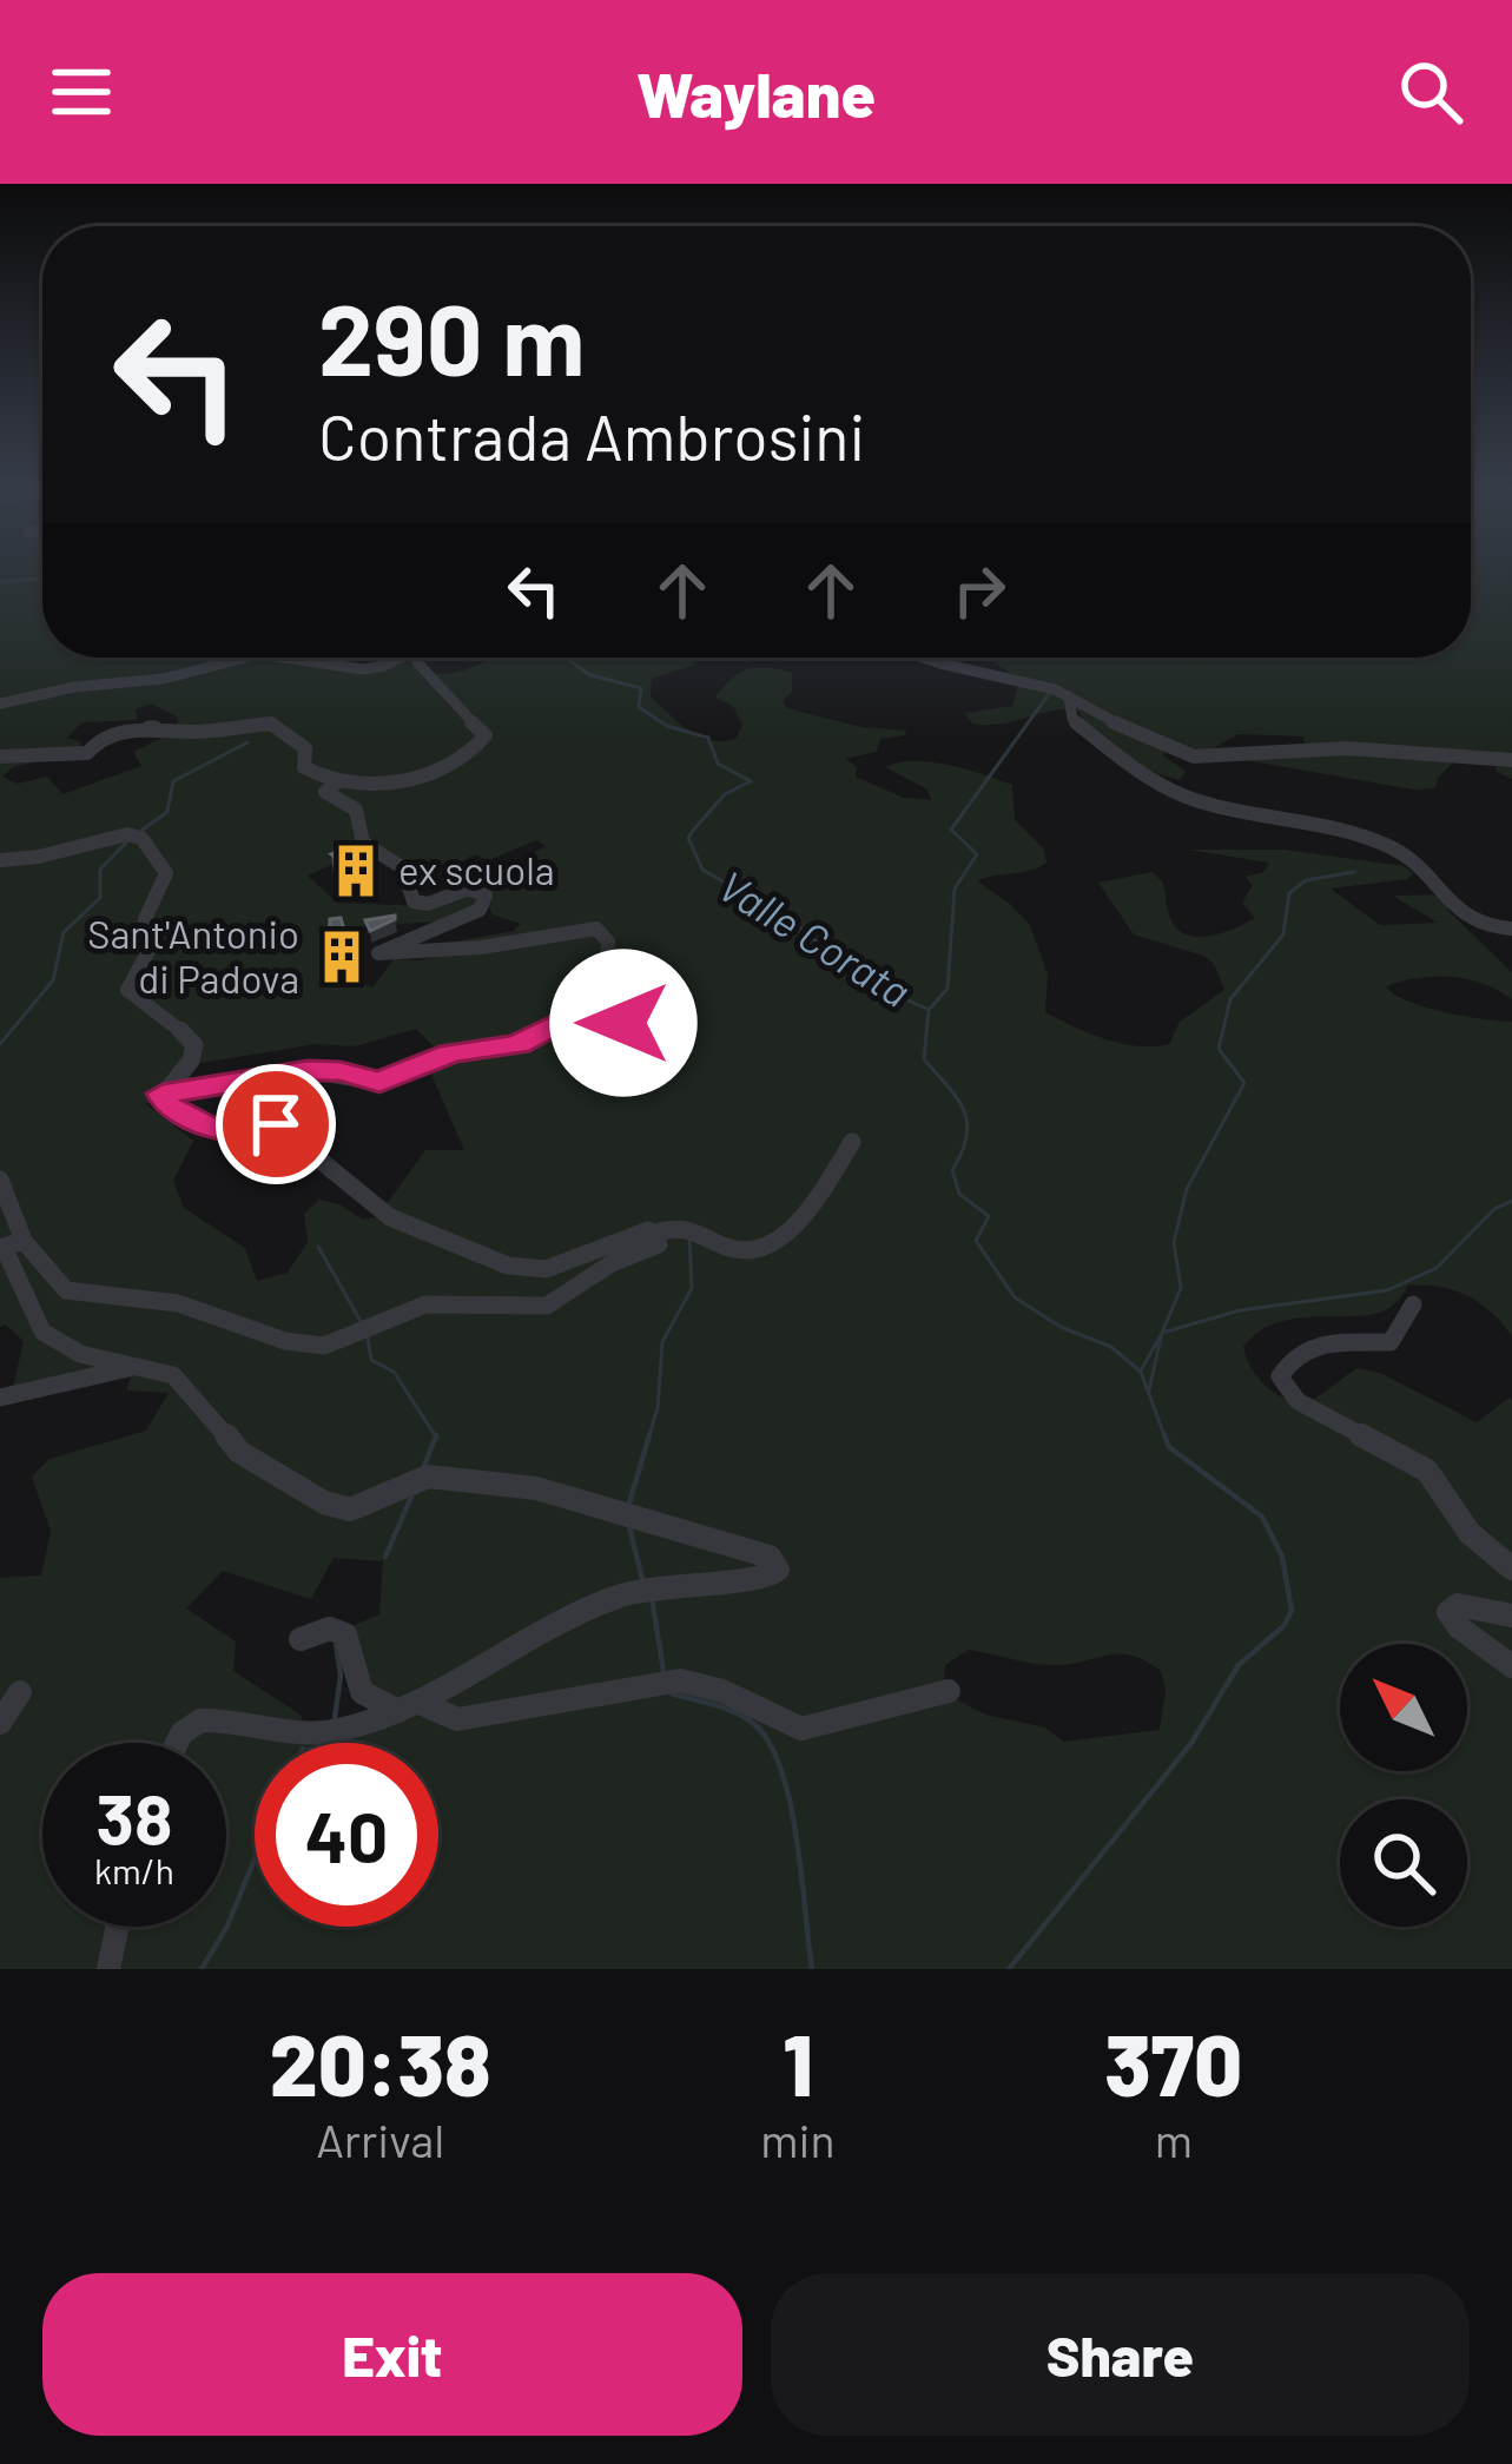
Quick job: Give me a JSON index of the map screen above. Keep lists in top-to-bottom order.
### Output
{
  "water": ["Valle Corata"],
  "places": {
    "building": ["ex scuola", "Sant'Antonio di Padova"]
  },
  "north": "top left",
  "page": {
    "header": "Waylane",
    "turn": ["290 m", "Contrada Ambrosini"],
    "speed": "38 km/h",
    "limit": "40",
    "eta": [
      "20:38",
      "Arrival",
      "1",
      "min",
      "370",
      "m"
    ],
    "buttons": ["Exit", "Share"]
  }
}
